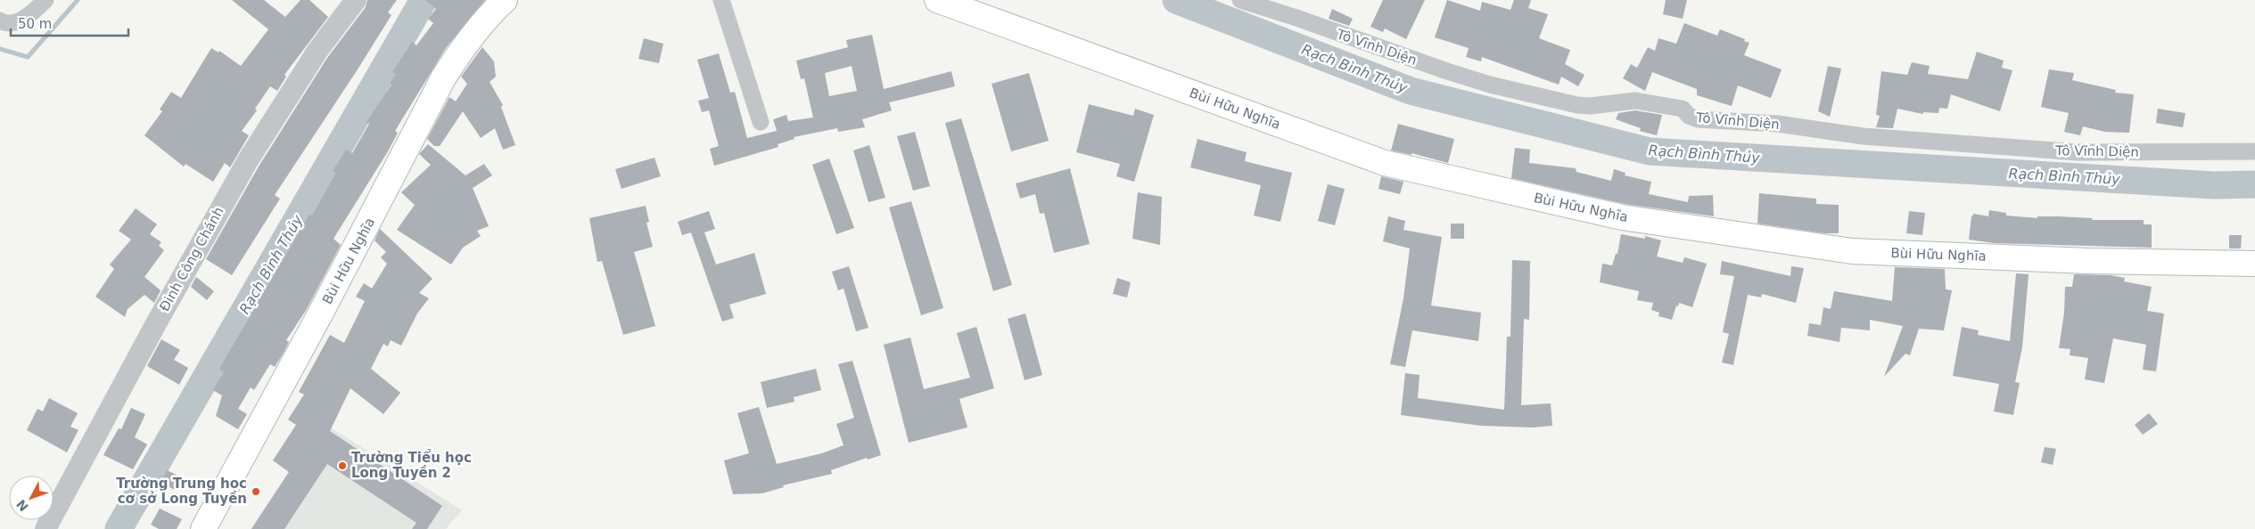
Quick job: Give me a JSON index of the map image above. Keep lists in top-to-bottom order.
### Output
{
  "streets": {
    "main road": ["Bùi Hữu Nghĩa"],
    "street": ["Tô Vĩnh Diện", "Đinh Công Chánh"]
  },
  "water": ["Rạch Bình Thủy"],
  "places": ["Trường Tiểu học Long Tuyền 2", "Trường Trung học cơ sở Long Tuyền"],
  "scale_bar": "50 m",
  "north": "bottom left"
}
